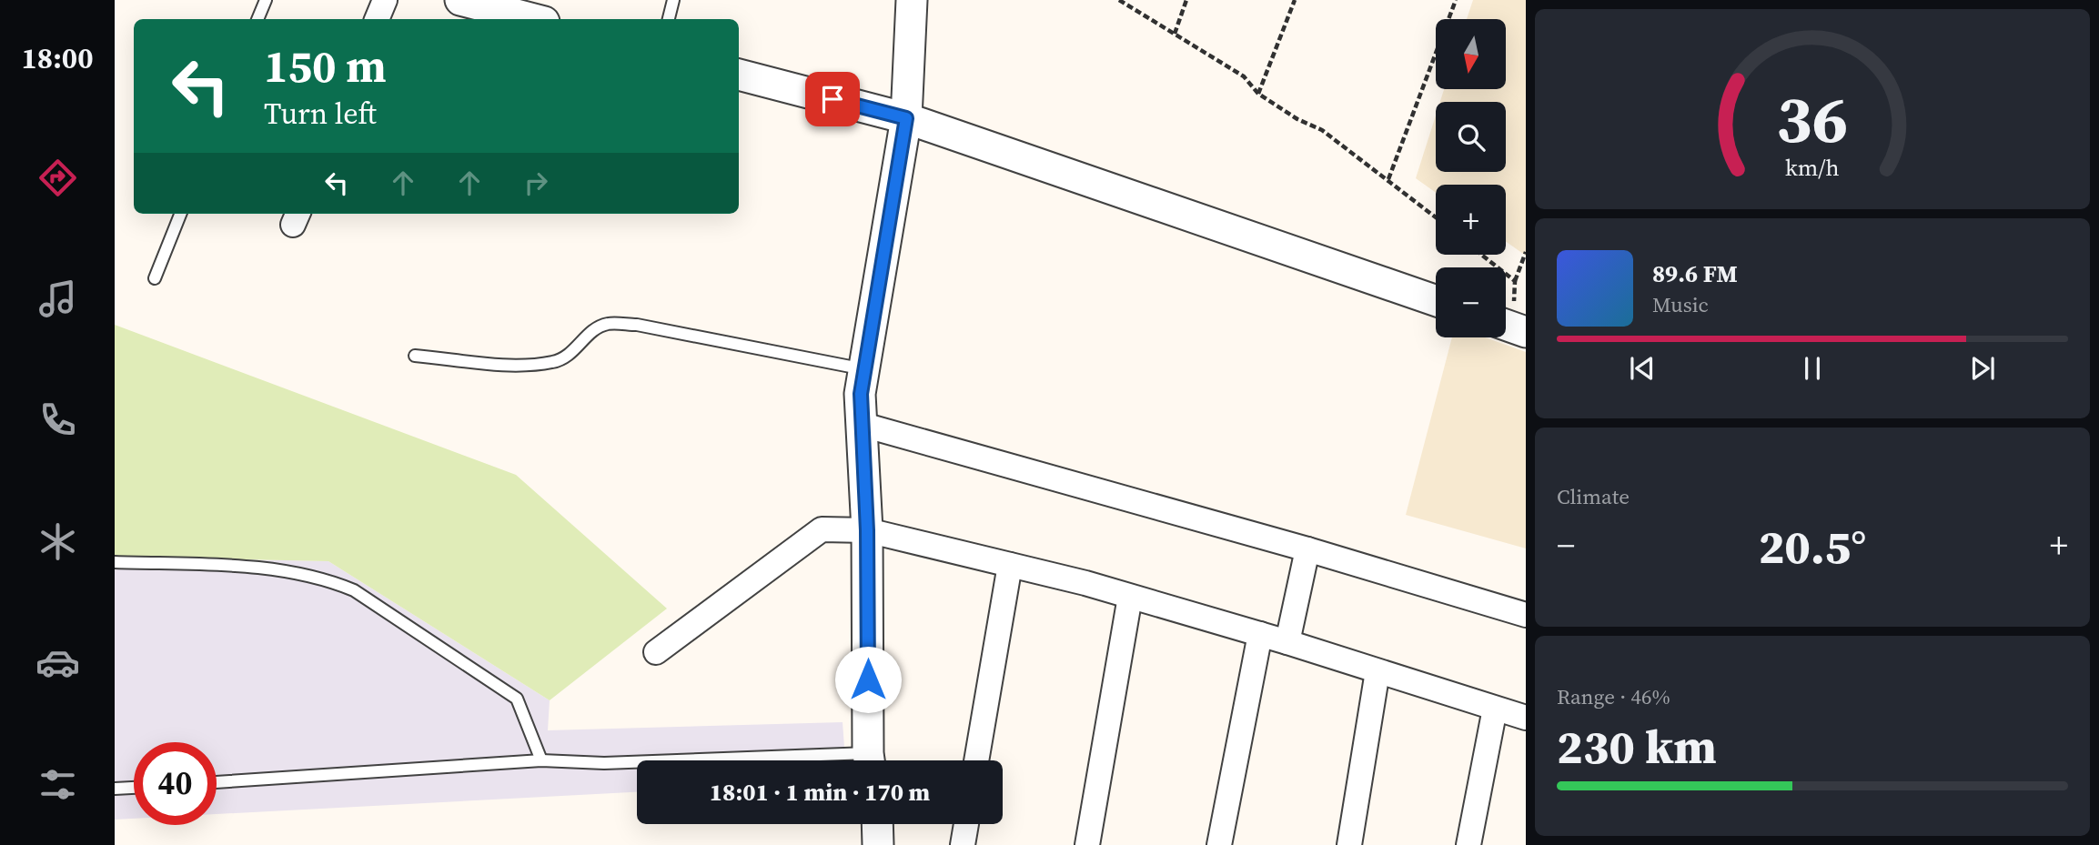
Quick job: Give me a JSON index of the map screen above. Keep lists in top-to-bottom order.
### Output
{
  "north": "bottom",
  "page": {
    "tabs": "18:00",
    "map_buttons": ["+", "−"],
    "turn": ["150 m", "Turn left"],
    "song": ["89.6 FM", "Music"],
    "tile": [
      "Climate",
      ["Range · 46%", "230 km"]
    ],
    "heat": ["−", "20.5°", "+"],
    "limit": "40",
    "trip": "18:01 · 1 min · 170 m",
    "gauge": ["36", "km/h"]
  }
}
